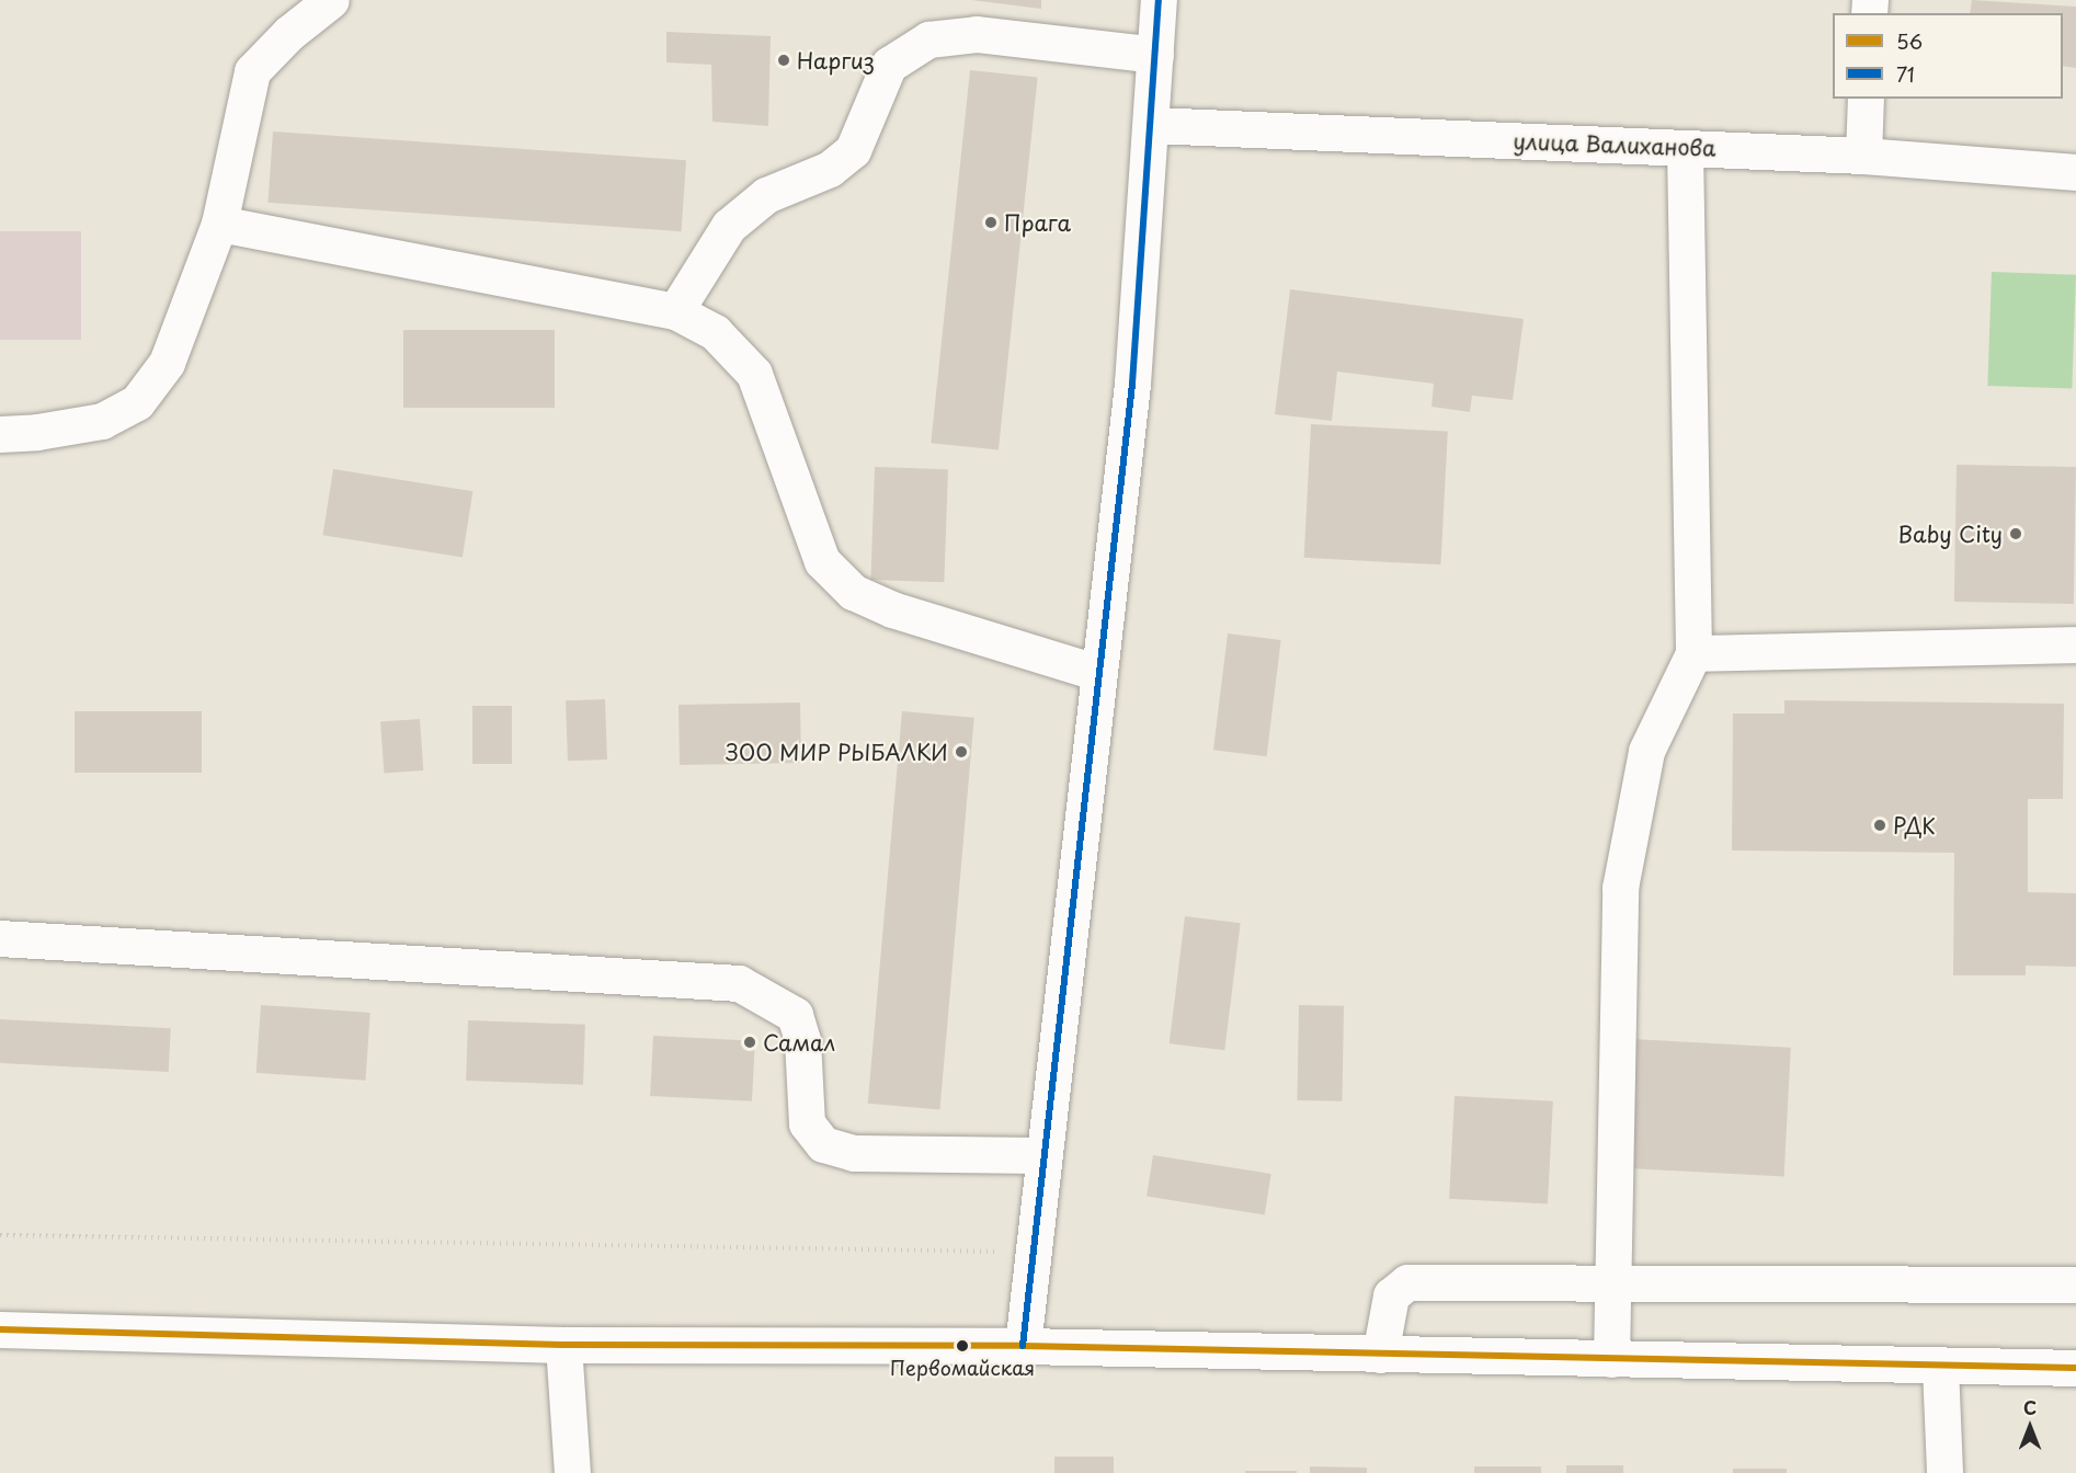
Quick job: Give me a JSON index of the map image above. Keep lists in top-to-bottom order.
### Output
{
  "streets": {
    "street": ["улица Валиханова"]
  },
  "places": [
    "Наргиз",
    "Прага",
    "Baby City",
    "ЗОО МИР РЫБАЛКИ",
    "РДК",
    "Самал",
    "Первомайская"
  ],
  "lines": ["transit line 71", "transit line 56"],
  "legend": ["56", "71"],
  "north": "top"
}
